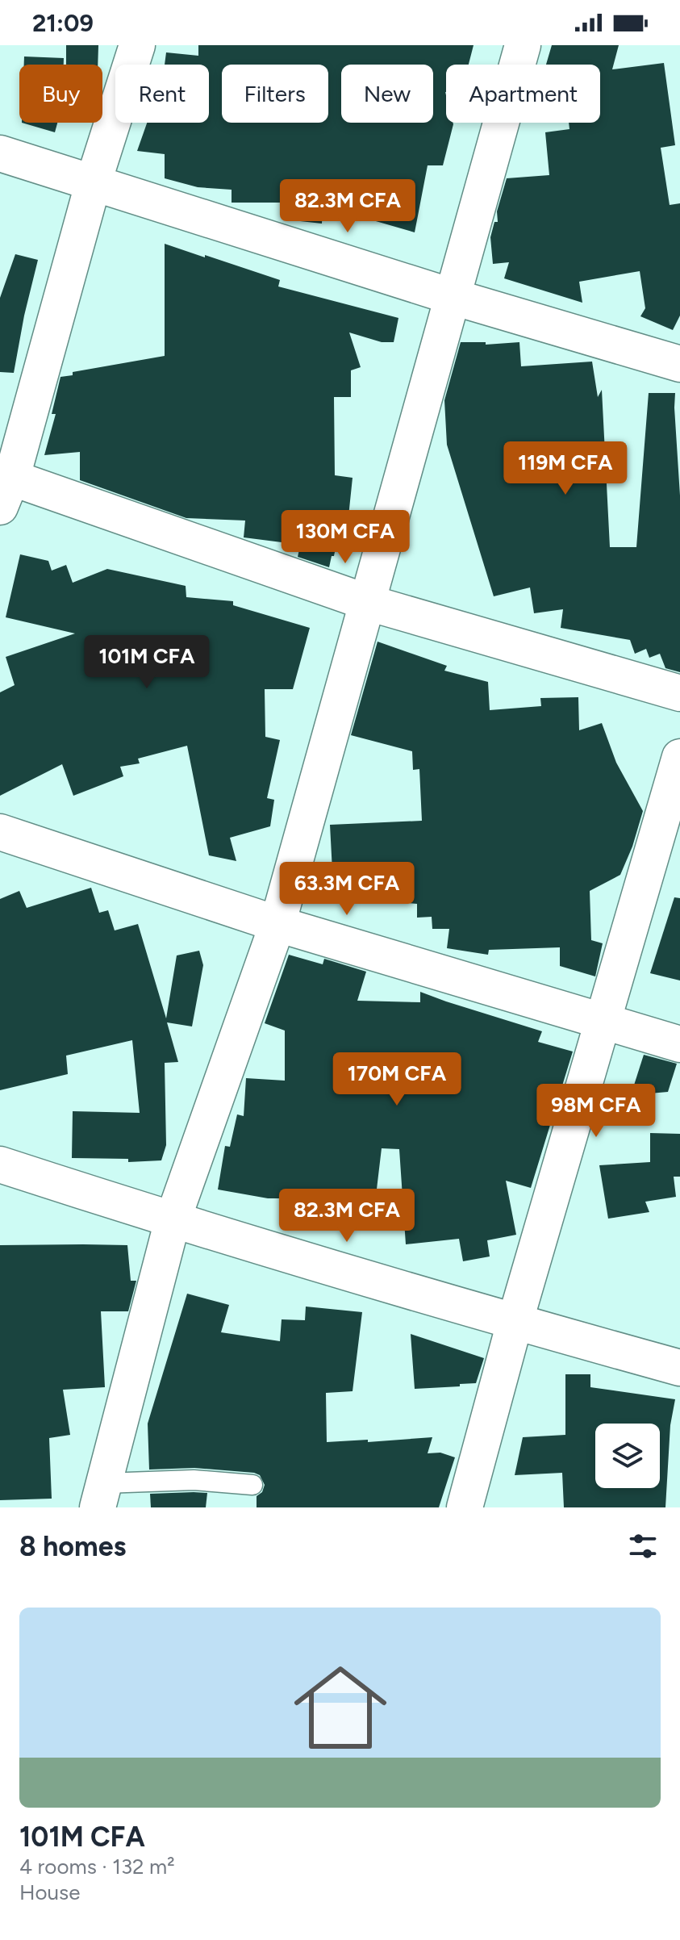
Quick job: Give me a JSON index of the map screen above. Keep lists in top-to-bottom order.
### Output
{
  "page": {
    "status": "21:09",
    "chip": [
      "Buy",
      "Rent",
      "Filters",
      "New",
      "Apartment"
    ],
    "price": [
      "82.3M CFA",
      "119M CFA",
      "130M CFA",
      "101M CFA",
      "63.3M CFA",
      "170M CFA",
      "98M CFA",
      "82.3M CFA"
    ],
    "heading": "8 homes",
    "list": [
      {
        "name": "101M CFA",
        "note": "4 rooms · 132 m² · House"
      }
    ]
  }
}
